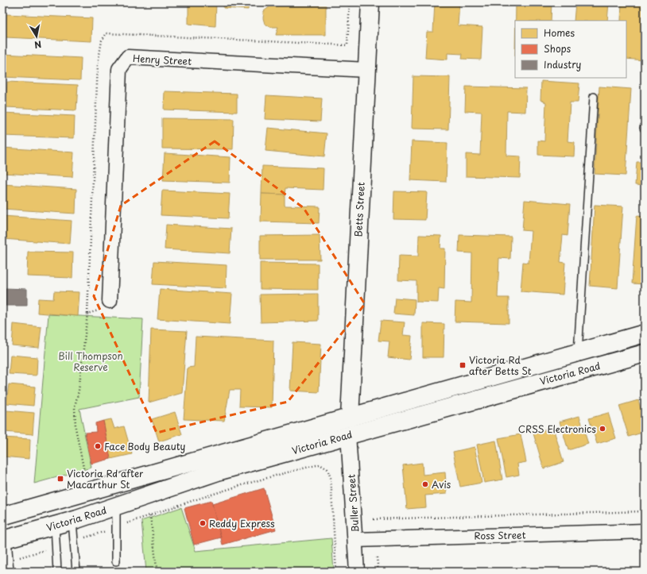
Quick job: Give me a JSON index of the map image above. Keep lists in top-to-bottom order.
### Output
{
  "streets": {
    "main road": ["Betts Street", "Victoria Road"],
    "street": ["Henry Street", "Buller Street", "Ross Street"]
  },
  "crossings": [
    ["Henry Street", "Betts Street"],
    ["Betts Street", "Victoria Road"],
    ["Victoria Road", "Buller Street"],
    ["Buller Street", "Ross Street"]
  ],
  "parks": ["Bill Thompson Reserve"],
  "places": {
    "transit": ["Victoria Rd after Betts St", "Victoria Rd after Macarthur St"],
    "other": [
      "CRSS Electronics",
      "Face Body Beauty",
      "Avis",
      "Reddy Express"
    ]
  },
  "legend": ["Homes", "Shops", "Industry"],
  "north": "bottom"
}
